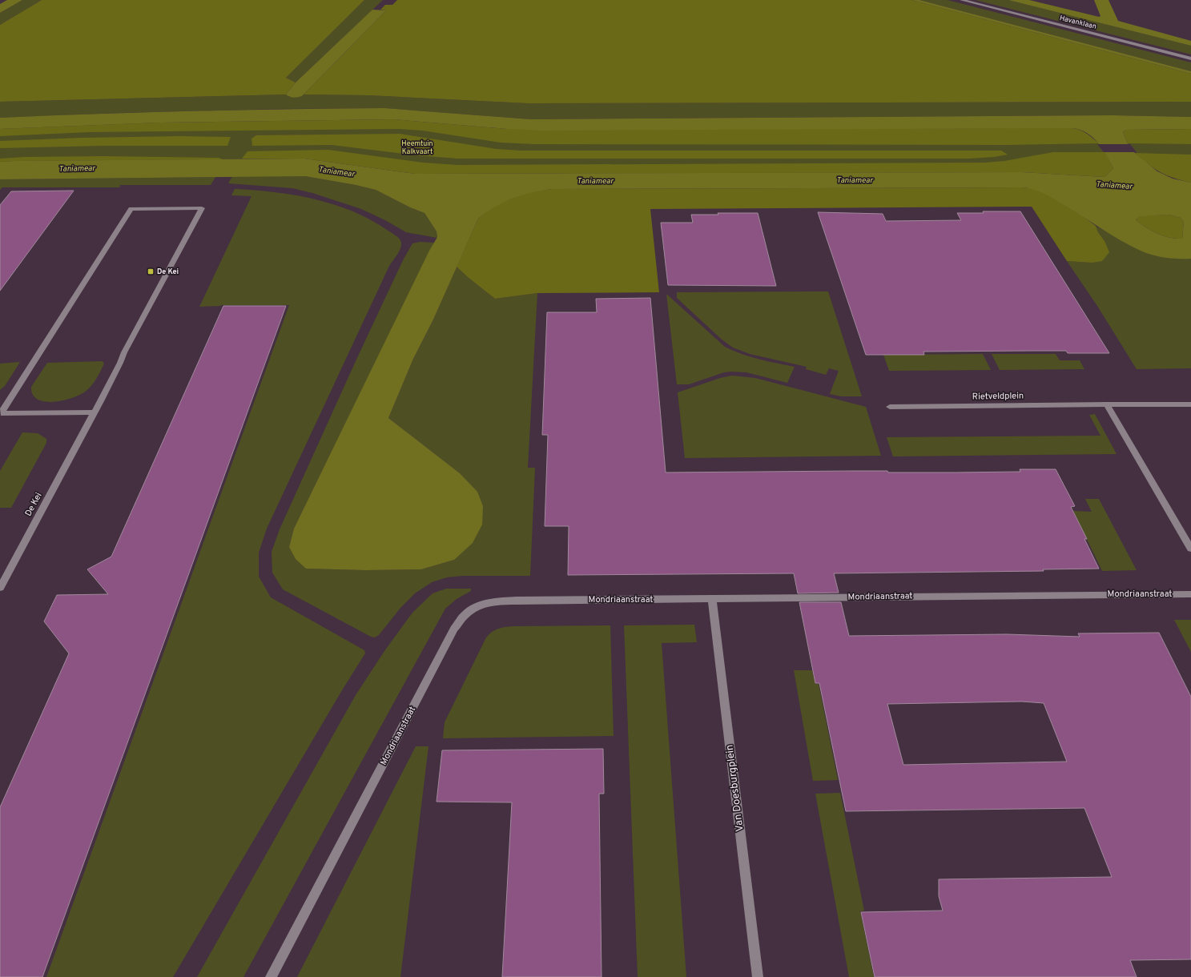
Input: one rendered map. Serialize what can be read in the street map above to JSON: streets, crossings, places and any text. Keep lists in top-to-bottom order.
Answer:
{
  "streets": {
    "street": [
      "Havanklaan",
      "Rietveldplein",
      "De Kei",
      "Mondriaanstraat",
      "Van Doesburgplein"
    ]
  },
  "crossings": [
    ["Mondriaanstraat", "Van Doesburgplein"]
  ],
  "water": ["Taniamear"],
  "parks": ["Heemtuin Kalkvaart"],
  "places": {
    "transit": ["De Kei"]
  }
}
